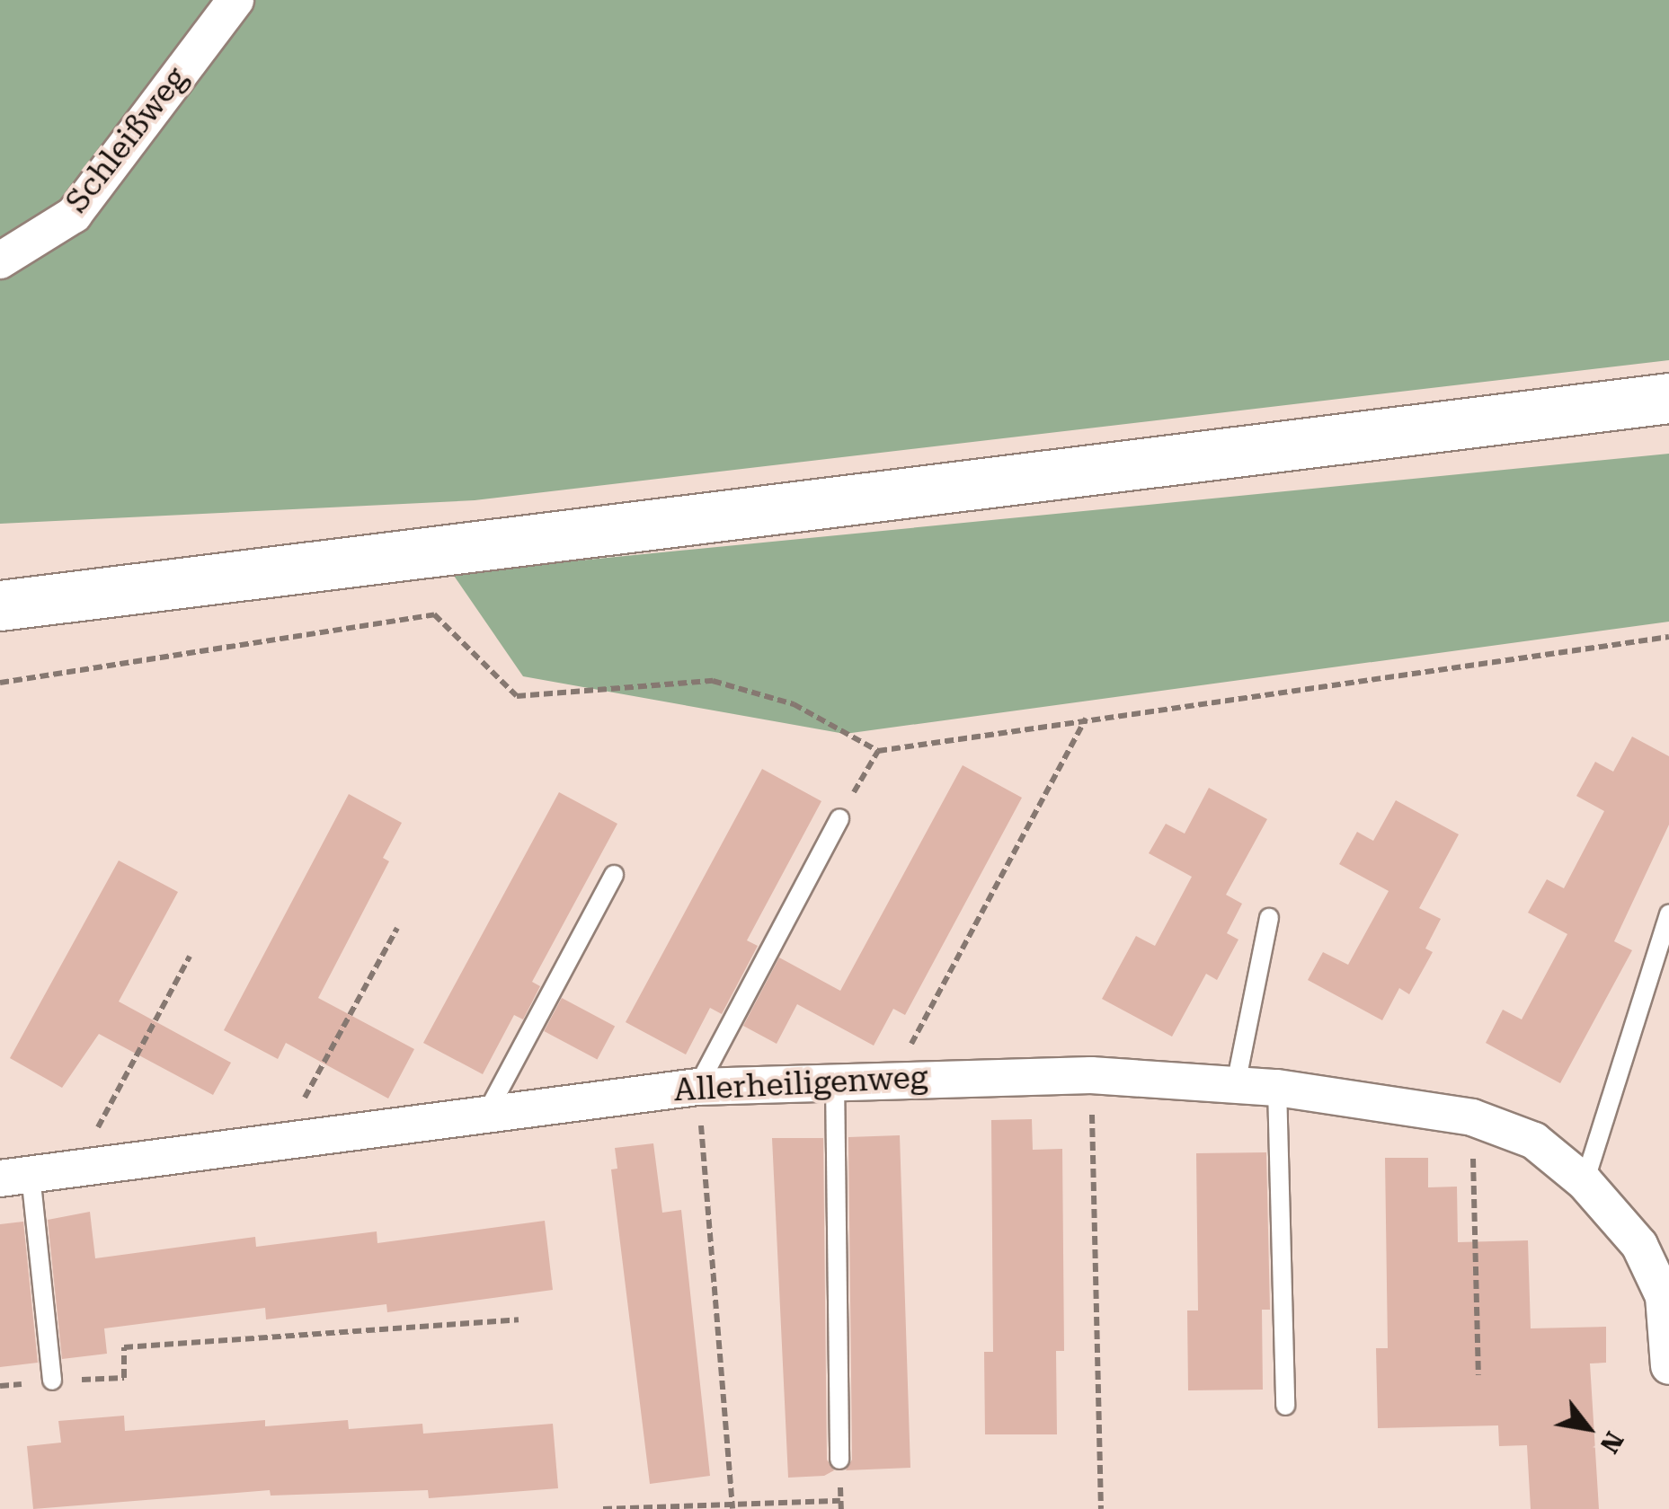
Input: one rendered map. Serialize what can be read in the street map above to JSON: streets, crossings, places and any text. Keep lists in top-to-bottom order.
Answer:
{
  "streets": {
    "street": ["Schleißweg", "Allerheiligenweg"]
  },
  "north": "bottom right"
}
